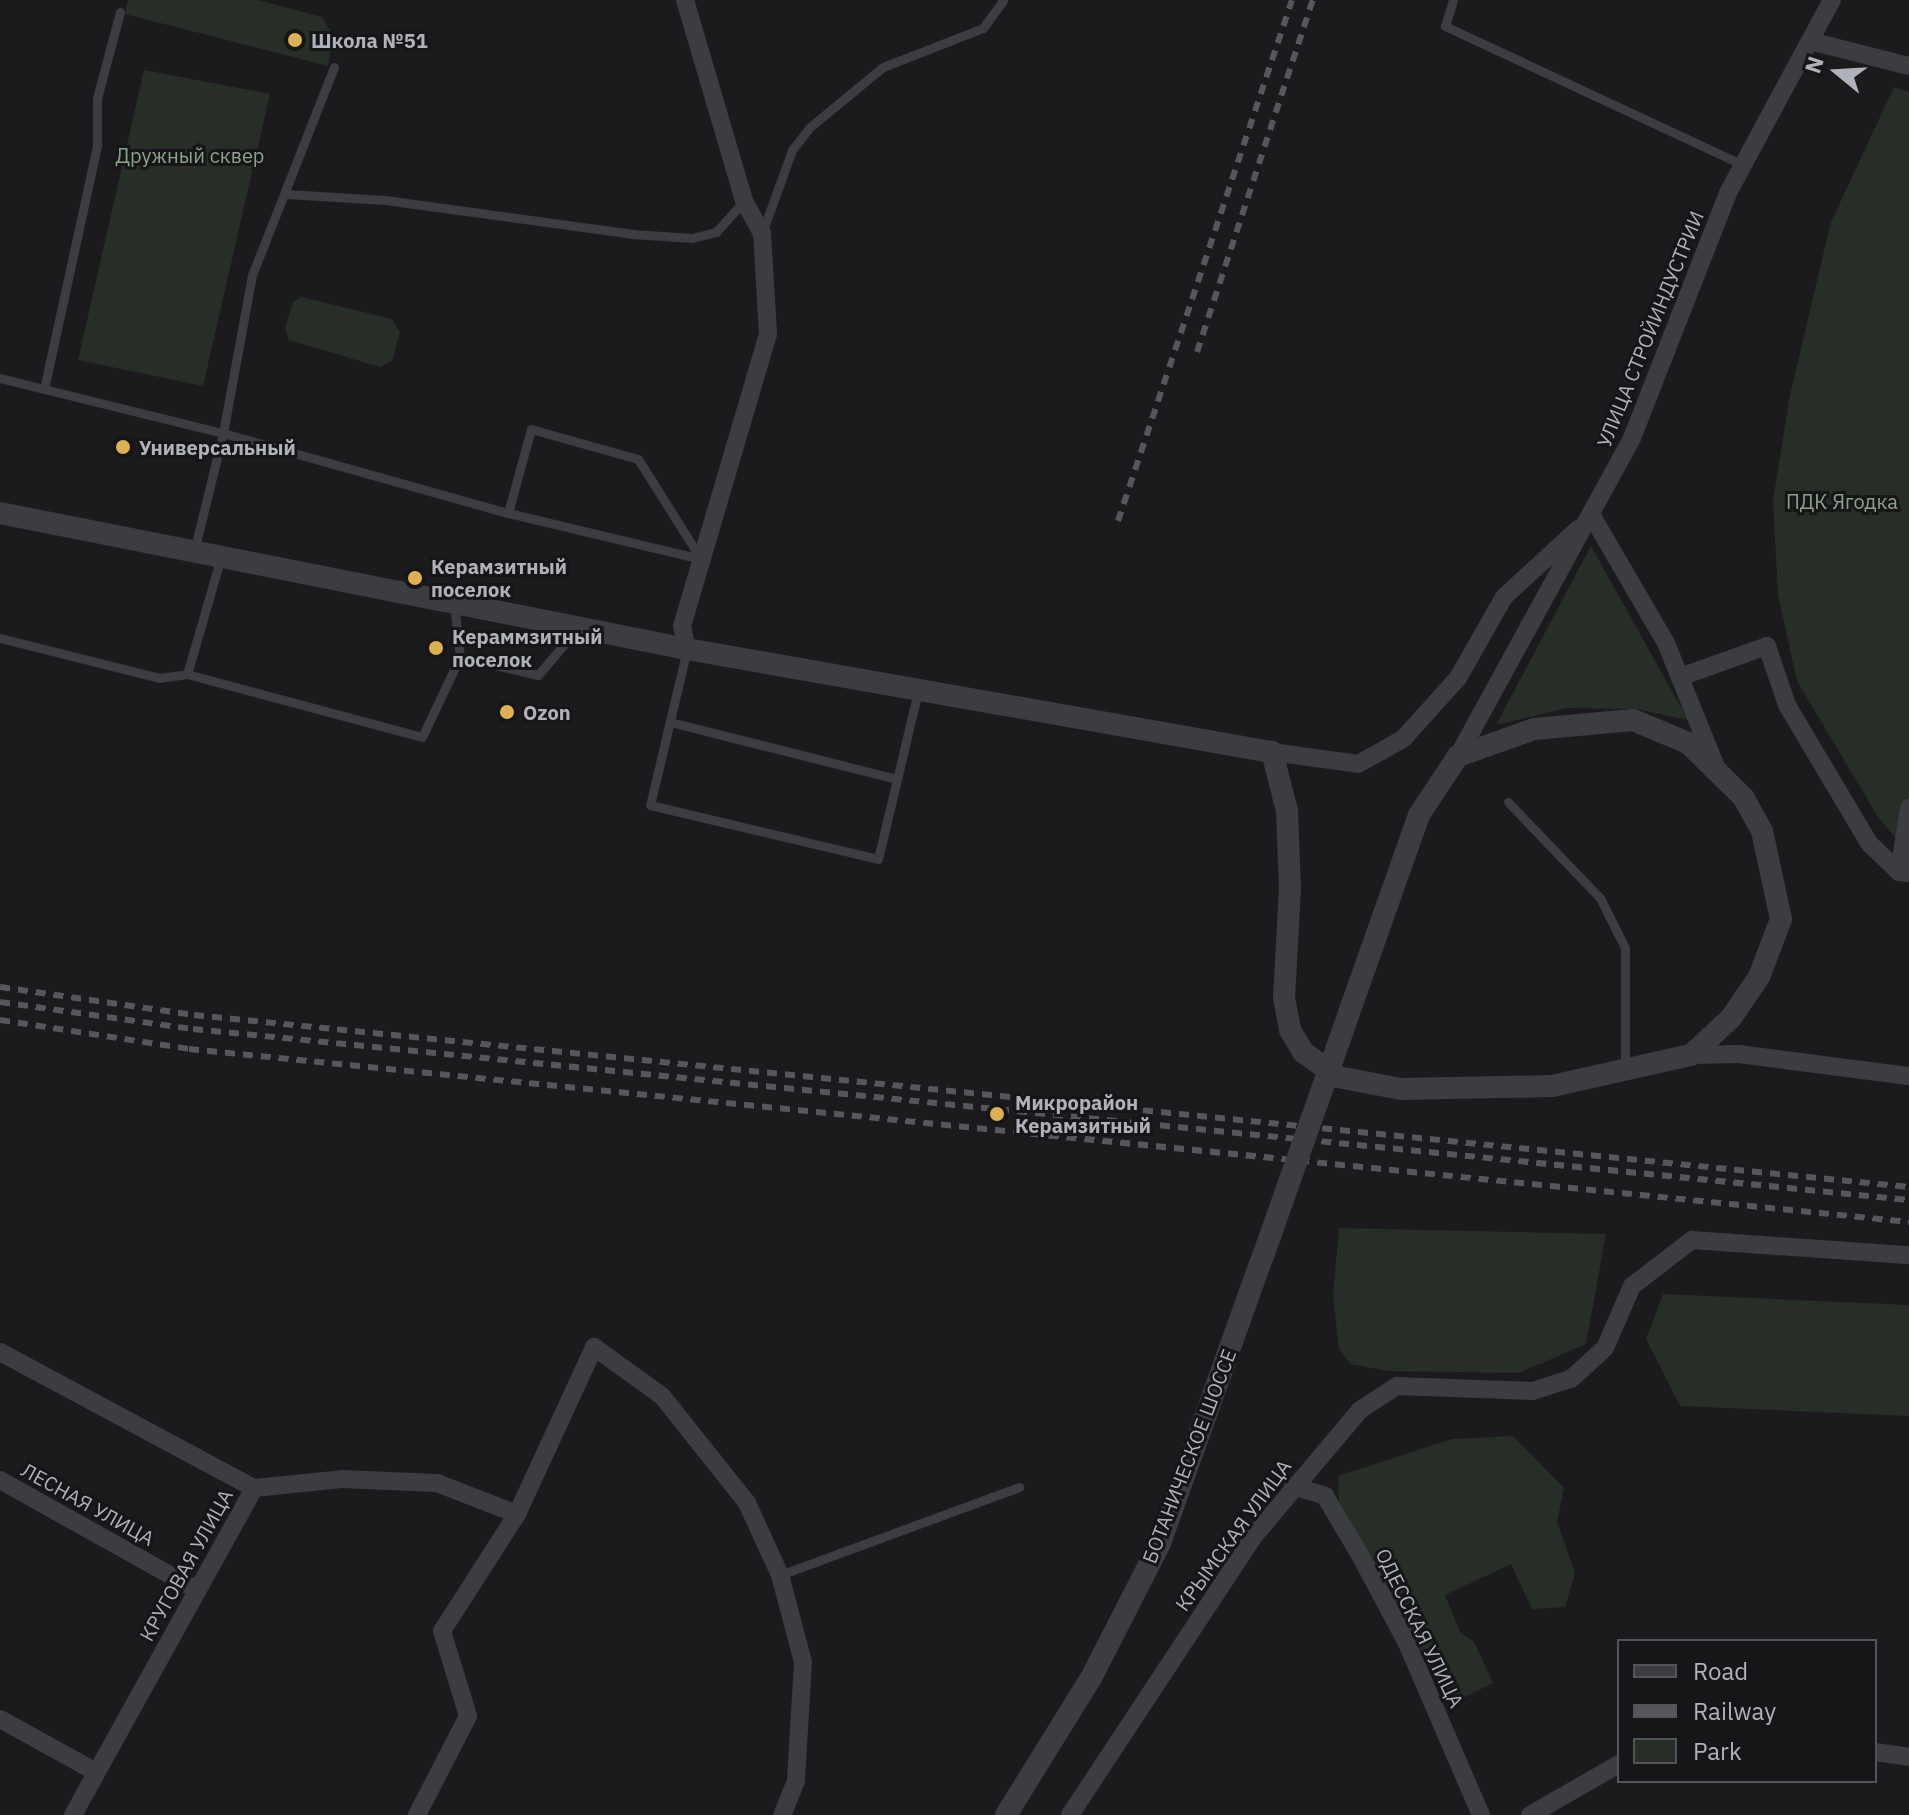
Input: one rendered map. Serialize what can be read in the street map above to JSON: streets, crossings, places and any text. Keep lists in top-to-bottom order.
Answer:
{
  "streets": {
    "street": [
      "УЛИЦА СТРОЙИНДУСТРИИ",
      "БОТАНИЧЕСКОЕ ШОССЕ",
      "ЛЕСНАЯ УЛИЦА",
      "КРЫМСКАЯ УЛИЦА",
      "КРУГОВАЯ УЛИЦА",
      "ОДЕССКАЯ УЛИЦА"
    ]
  },
  "crossings": [
    ["УЛИЦА СТРОЙИНДУСТРИИ", "БОТАНИЧЕСКОЕ ШОССЕ"],
    ["ЛЕСНАЯ УЛИЦА", "КРУГОВАЯ УЛИЦА"],
    ["КРЫМСКАЯ УЛИЦА", "ОДЕССКАЯ УЛИЦА"]
  ],
  "parks": ["Дружный сквер", "ПДК Ягодка"],
  "places": [
    "Школа №51",
    "Универсальный",
    "Керамзитный поселок",
    "Кераммзитный поселок",
    "Ozon",
    "Микрорайон Керамзитный"
  ],
  "legend": ["Road", "Railway", "Park"],
  "north": "left"
}
